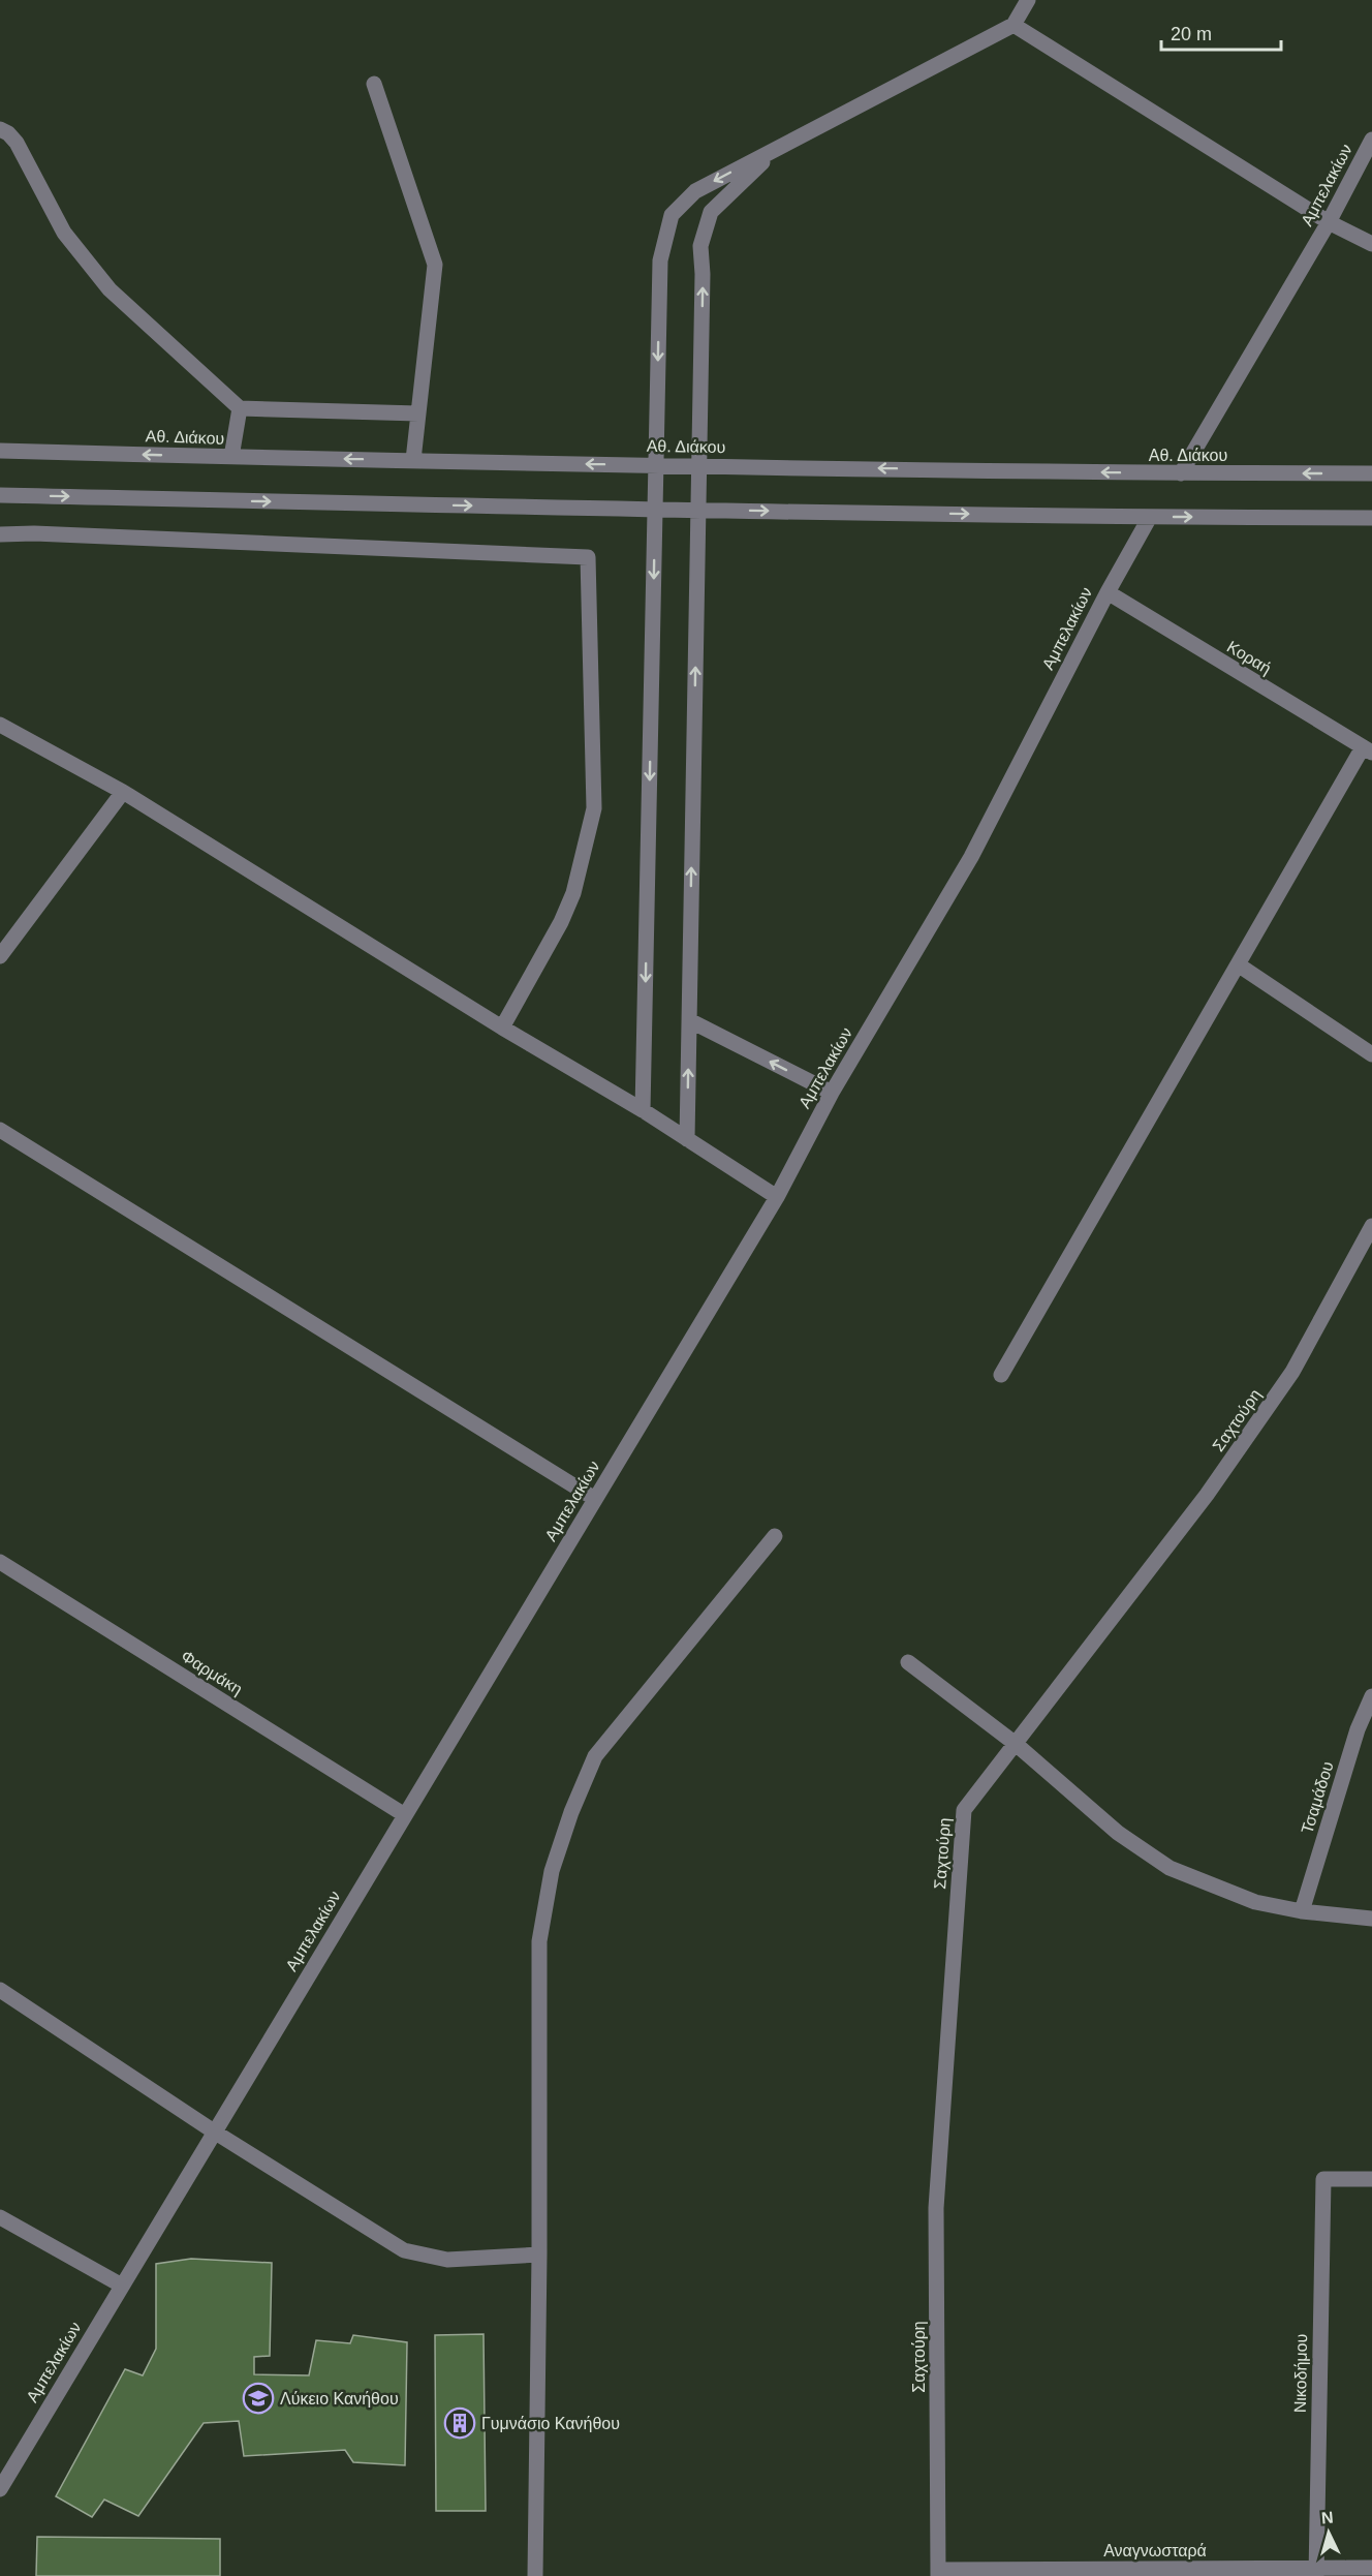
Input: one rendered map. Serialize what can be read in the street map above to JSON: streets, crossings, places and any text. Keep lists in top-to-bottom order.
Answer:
{
  "streets": {
    "street": [
      "Αμπελακίων",
      "Αθ. Διάκου",
      "Κοραή",
      "Σαχτούρη",
      "Φαρμάκη",
      "Τσαμάδου",
      "Νικοδήμου",
      "Αναγνωσταρά"
    ]
  },
  "crossings": [
    ["Αμπελακίων", "Αθ. Διάκου"],
    ["Αμπελακίων", "Κοραή"],
    ["Αμπελακίων", "Φαρμάκη"],
    ["Σαχτούρη", "Αναγνωσταρά"],
    ["Νικοδήμου", "Αναγνωσταρά"]
  ],
  "places": {
    "school or university": ["Λύκειο Κανήθου"],
    "building": ["Γυμνάσιο Κανήθου"]
  },
  "scale_bar": "20 m",
  "north": "top"
}
